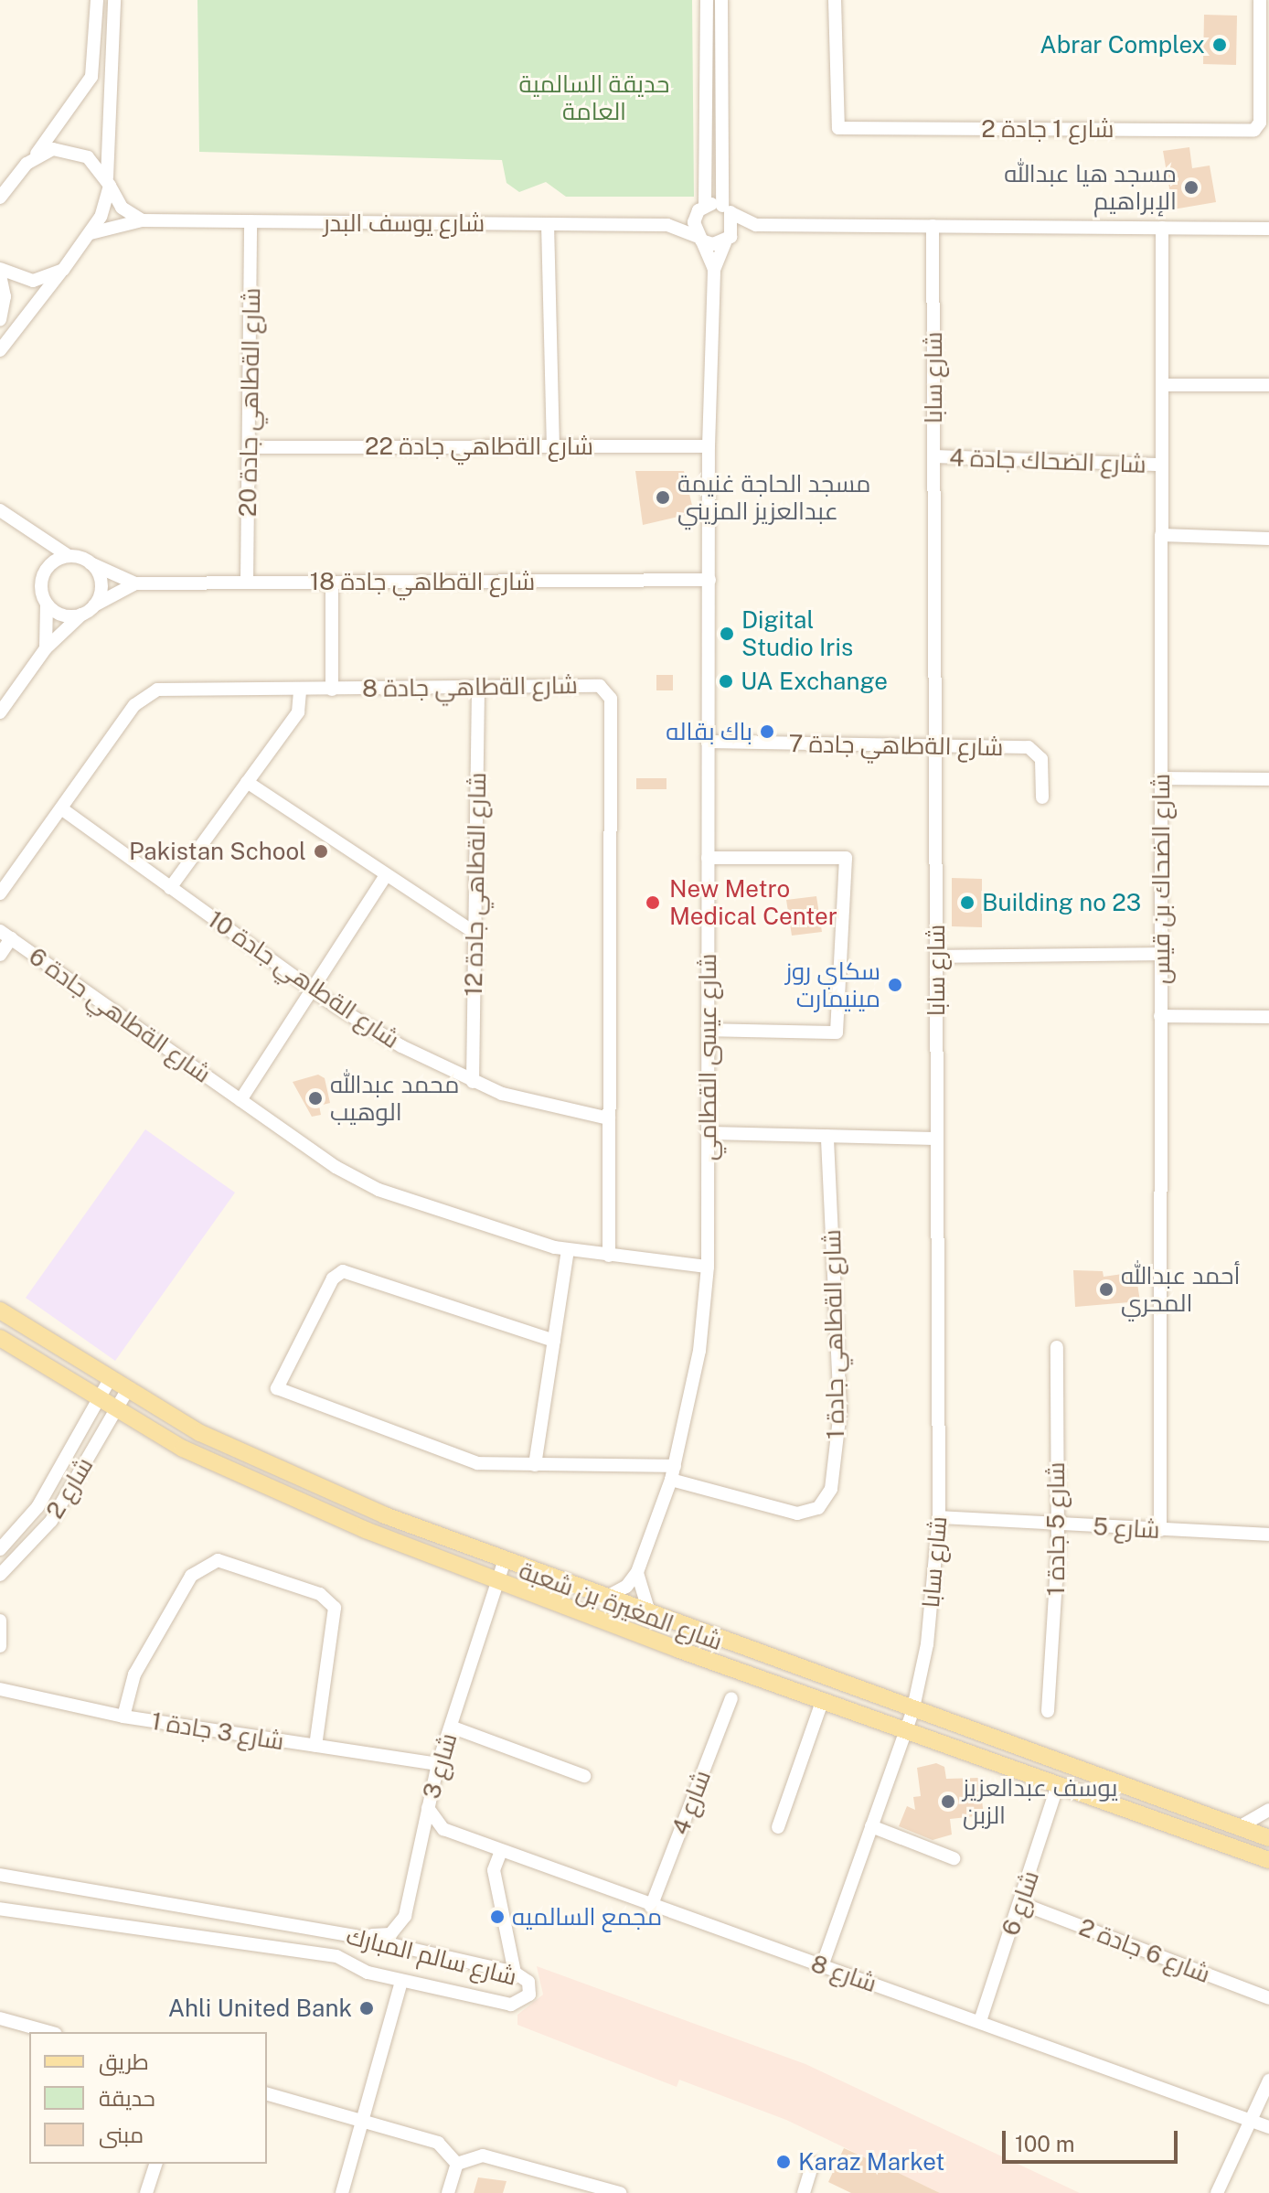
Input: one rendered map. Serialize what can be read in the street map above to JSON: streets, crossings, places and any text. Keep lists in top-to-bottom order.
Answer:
{
  "streets": {
    "main road": ["شارع المغيرة بن شعبة"],
    "street": [
      "شارع 1 جادة 2",
      "شارع يوسف البدر",
      "شارع سابا",
      "شارع الةطاهي جادة 20",
      "شارع الةطاهي جادة 22",
      "شارع الضحاك جادة 4",
      "شارع الةطاهي جادة 18",
      "شارع الةطاهي جادة 8",
      "شارع الةطاهي جادة 7",
      "شارع الضحاك بن قيس",
      "شارع الةطاهي جادة 12",
      "شارع الةطاهي جادة 10",
      "شارع الةطاهي جادة 6",
      "شارع عيسى القطامي",
      "شارع الةطاهي جادة 1",
      "شارع 2",
      "شارع 5",
      "شارع 5 جادة 1",
      "شارع 3 جادة 1",
      "شارع 3",
      "شارع 4",
      "شارع 6",
      "شارع 6 جادة 2",
      "شارع سالم المبارك",
      "شارع 8"
    ]
  },
  "crossings": [
    ["شارع يوسف البدر", "شارع الةطاهي جادة 20"],
    ["شارع يوسف البدر", "شارع عيسى القطامي"],
    ["شارع سابا", "شارع الضحاك جادة 4"],
    ["شارع سابا", "شارع الةطاهي جادة 7"],
    ["شارع سابا", "شارع 5"],
    ["شارع سابا", "شارع المغيرة بن شعبة"],
    ["شارع الةطاهي جادة 20", "شارع الةطاهي جادة 22"],
    ["شارع الةطاهي جادة 20", "شارع الةطاهي جادة 18"],
    ["شارع الةطاهي جادة 22", "شارع عيسى القطامي"],
    ["شارع الضحاك جادة 4", "شارع الضحاك بن قيس"],
    ["شارع الةطاهي جادة 18", "شارع عيسى القطامي"],
    ["شارع الةطاهي جادة 8", "شارع الةطاهي جادة 12"],
    ["شارع الةطاهي جادة 8", "شارع الةطاهي جادة 10"],
    ["شارع الةطاهي جادة 8", "شارع الةطاهي جادة 6"],
    ["شارع الةطاهي جادة 7", "شارع عيسى القطامي"],
    ["شارع الضحاك بن قيس", "شارع 5"],
    ["شارع الةطاهي جادة 12", "شارع الةطاهي جادة 10"],
    ["شارع الةطاهي جادة 6", "شارع عيسى القطامي"],
    ["شارع عيسى القطامي", "شارع الةطاهي جادة 1"],
    ["شارع عيسى القطامي", "شارع المغيرة بن شعبة"],
    ["شارع 2", "شارع المغيرة بن شعبة"],
    ["شارع 5", "شارع 5 جادة 1"],
    ["شارع المغيرة بن شعبة", "شارع 3"],
    ["شارع المغيرة بن شعبة", "شارع 6"],
    ["شارع 3 جادة 1", "شارع 3"],
    ["شارع 3", "شارع سالم المبارك"],
    ["شارع 3", "شارع 8"],
    ["شارع 4", "شارع 8"],
    ["شارع 6", "شارع 6 جادة 2"],
    ["شارع 6", "شارع 8"]
  ],
  "parks": ["حديقة السالمية العامة"],
  "places": [
    "Abrar Complex",
    "مسجد هيا عبدالله الإبراهيم",
    "مسجد الحاجة غنيمة عبدالعزيز المزيني",
    "Digital Studio Iris",
    "UA Exchange",
    "باك بقاله",
    "Pakistan School",
    "New Metro Medical Center",
    "Building no 23",
    "سكاي روز مينيمارت",
    "محمد عبدالله الوهيب",
    "أحمد عبدالله المحري",
    "يوسف عبدالعزيز الزبن",
    "مجمع السالميه",
    "Ahli United Bank",
    "Karaz Market"
  ],
  "legend": ["طريق", "حديقة", "مبنى"],
  "scale_bar": "100 m"
}
